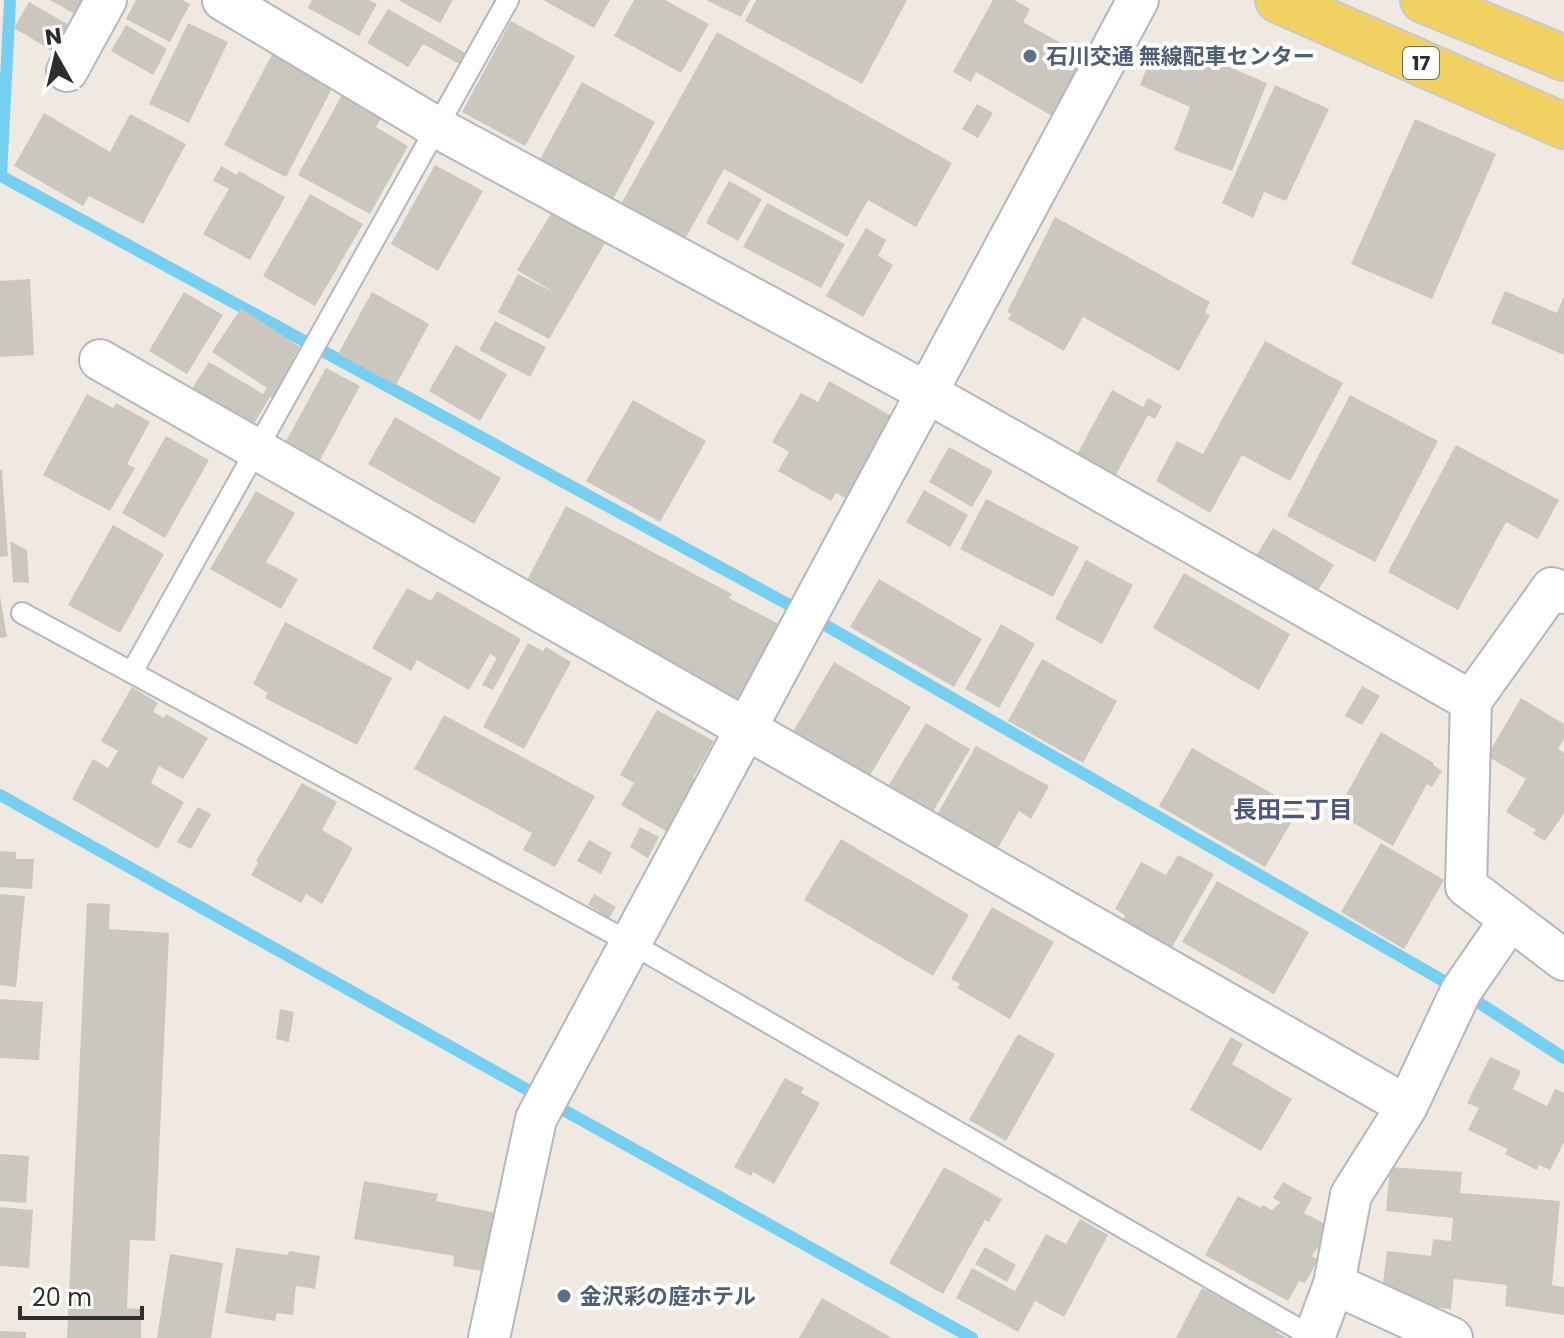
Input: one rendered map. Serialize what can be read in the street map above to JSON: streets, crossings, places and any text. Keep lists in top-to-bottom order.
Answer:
{
  "streets": {
    "main road": ["17"]
  },
  "districts": ["長田二丁目"],
  "places": ["石川交通 無線配車センター", "金沢彩の庭ホテル"],
  "scale_bar": "20 m",
  "north": "top"
}
